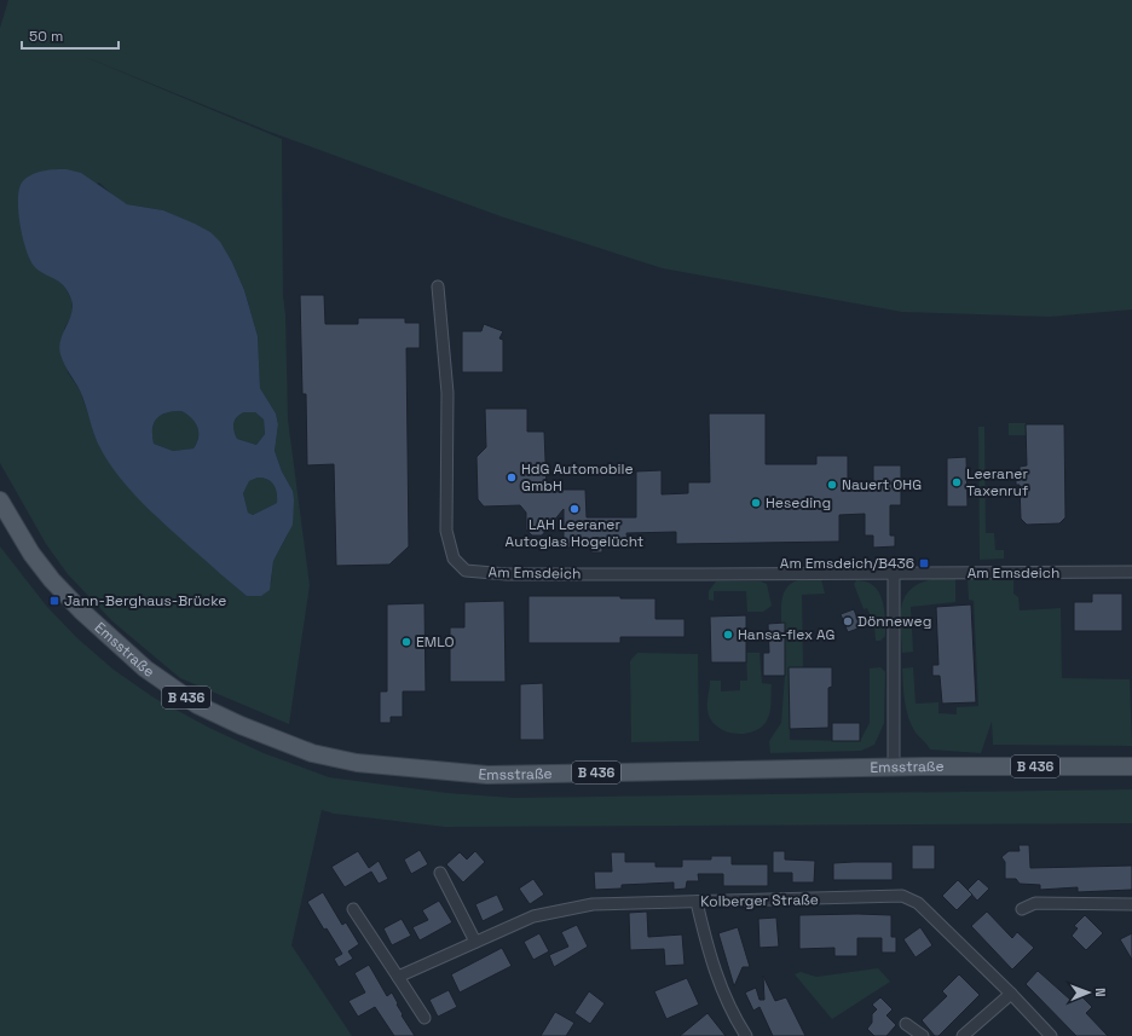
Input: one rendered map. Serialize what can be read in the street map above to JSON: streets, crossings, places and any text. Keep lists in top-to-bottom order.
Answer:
{
  "streets": {
    "main road": ["Emsstraße", "B 436"],
    "street": ["Am Emsdeich", "Kolberger Straße"]
  },
  "places": {
    "other": [
      "HdG Automobile GmbH",
      "Leeraner Taxenruf",
      "Nauert OHG",
      "Heseding",
      "LAH Leeraner Autoglas Hogelücht",
      "Dönneweg",
      "Hansa-flex AG",
      "EMLO"
    ],
    "transit": ["Am Emsdeich/B436", "Jann-Berghaus-Brücke"]
  },
  "scale_bar": "50 m",
  "north": "right"
}
